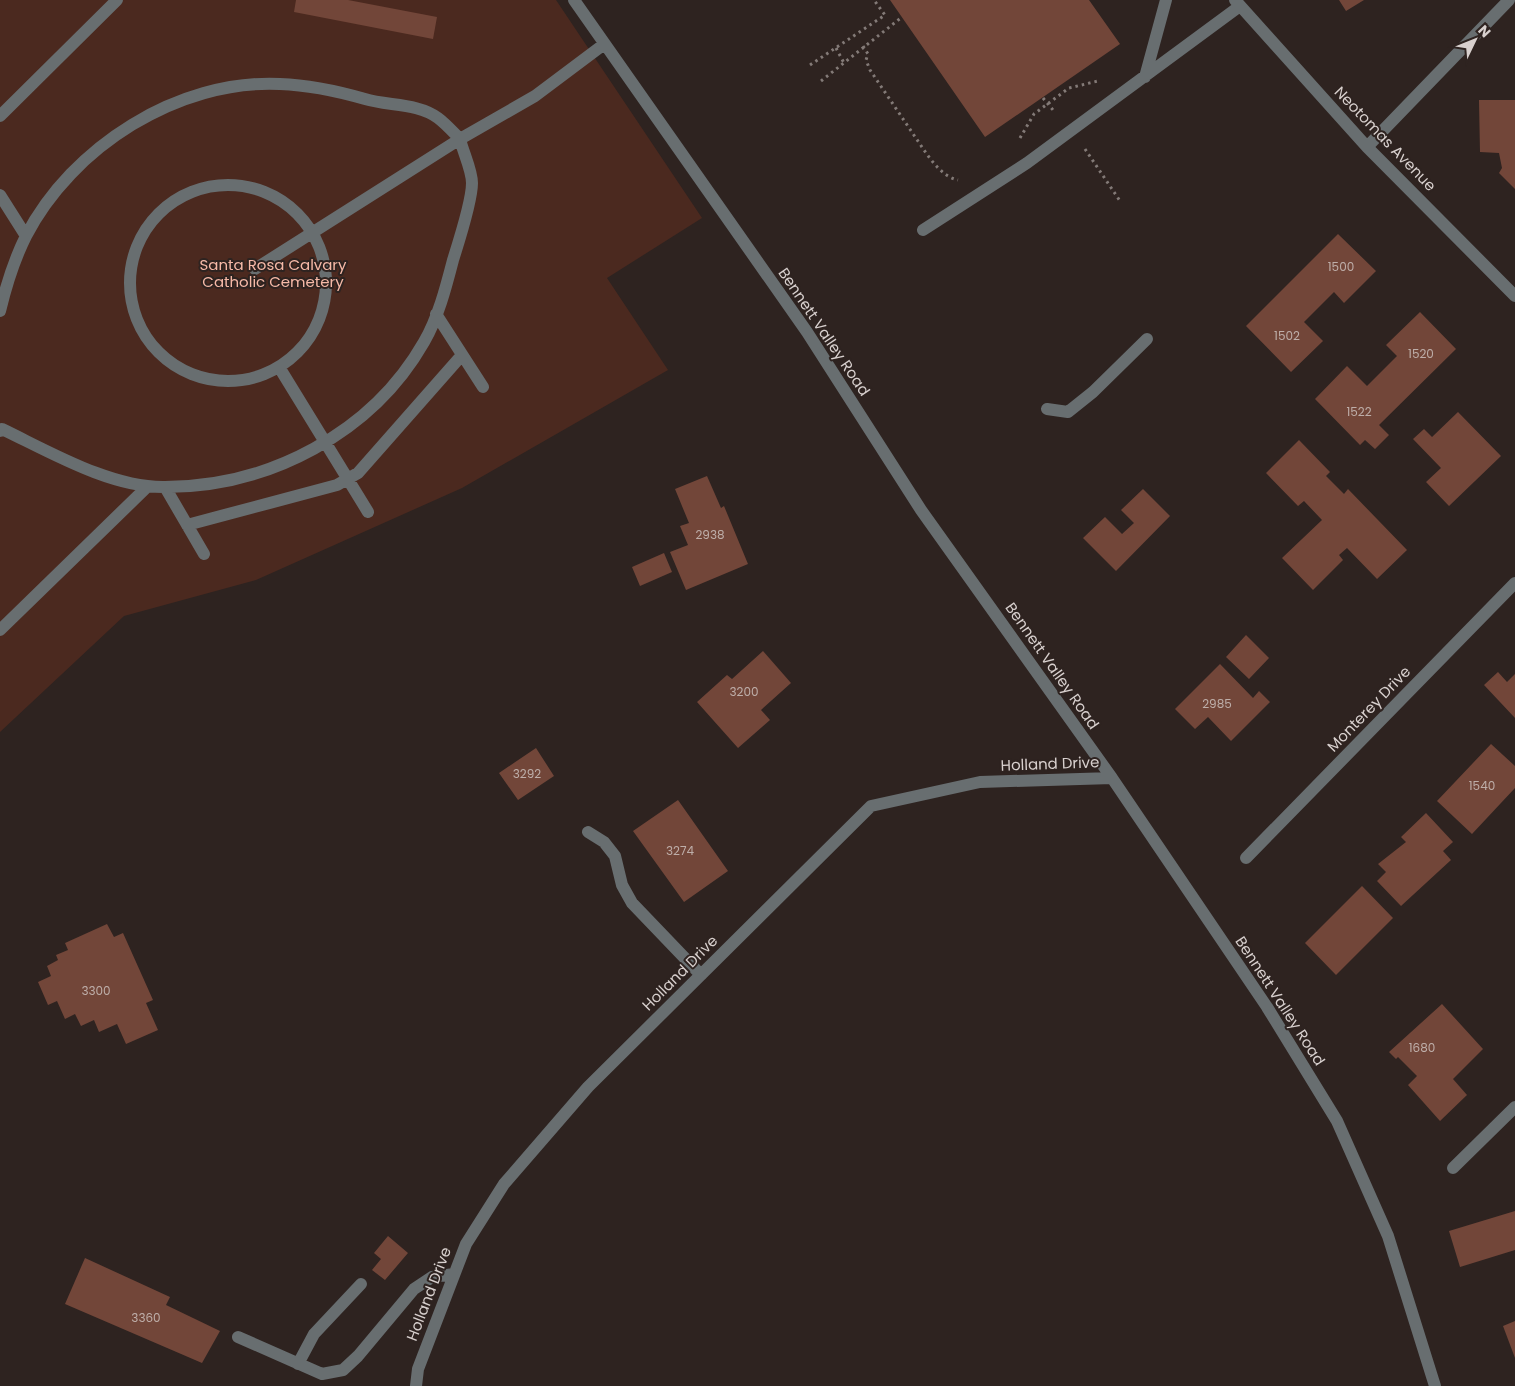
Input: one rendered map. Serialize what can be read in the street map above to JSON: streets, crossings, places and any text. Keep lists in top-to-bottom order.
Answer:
{
  "streets": {
    "street": [
      "Neotomas Avenue",
      "Bennett Valley Road",
      "Monterey Drive",
      "Holland Drive"
    ]
  },
  "crossings": [
    ["Bennett Valley Road", "Holland Drive"]
  ],
  "parks": ["Santa Rosa Calvary Catholic Cemetery"],
  "house_numbers": [
    "1500",
    "1502",
    "1520",
    "1522",
    "2938",
    "3200",
    "2985",
    "3292",
    "1540",
    "3274",
    "3300",
    "1680",
    "3360"
  ],
  "north": "top right"
}
